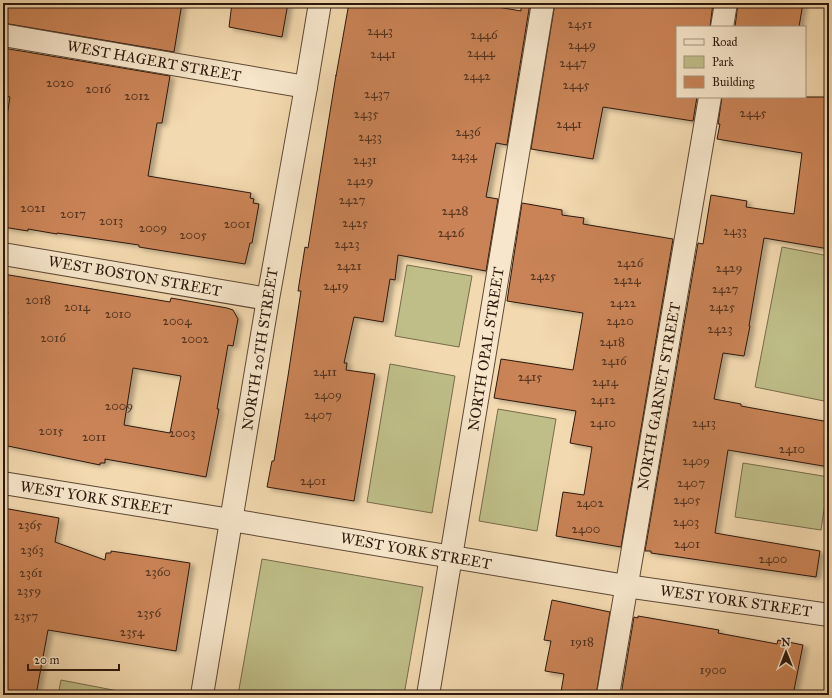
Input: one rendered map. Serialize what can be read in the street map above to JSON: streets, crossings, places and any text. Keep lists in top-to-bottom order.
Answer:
{
  "streets": {
    "street": [
      "WEST HAGERT STREET",
      "WEST BOSTON STREET",
      "NORTH 20TH STREET",
      "NORTH OPAL STREET",
      "NORTH GARNET STREET",
      "WEST YORK STREET"
    ]
  },
  "crossings": [
    ["WEST HAGERT STREET", "NORTH 20TH STREET"],
    ["WEST BOSTON STREET", "NORTH 20TH STREET"],
    ["NORTH 20TH STREET", "WEST YORK STREET"],
    ["NORTH OPAL STREET", "WEST YORK STREET"],
    ["NORTH GARNET STREET", "WEST YORK STREET"]
  ],
  "house_numbers": [
    "2451",
    "2443",
    "2446",
    "2449",
    "2444",
    "2441",
    "2447",
    "2442",
    "2020",
    "2445",
    "2016",
    "2437",
    "2012",
    "2445",
    "2435",
    "2441",
    "2436",
    "2433",
    "2434",
    "2431",
    "2429",
    "2427",
    "2021",
    "2428",
    "2017",
    "2013",
    "2425",
    "2001",
    "2009",
    "2433",
    "2426",
    "2005",
    "2423",
    "2426",
    "2421",
    "2429",
    "2425",
    "2424",
    "2419",
    "2427",
    "2018",
    "2422",
    "2014",
    "2425",
    "2010",
    "2004",
    "2420",
    "2423",
    "2016",
    "2002",
    "2418",
    "2416",
    "2411",
    "2415",
    "2414",
    "2409",
    "2412",
    "2009",
    "2407",
    "2410",
    "2413",
    "2015",
    "2003",
    "2011",
    "2410",
    "2409",
    "2401",
    "2407",
    "2405",
    "2402",
    "2403",
    "2365",
    "2400",
    "2401",
    "2363",
    "2400",
    "2360",
    "2361",
    "2359",
    "2356",
    "2357",
    "2354",
    "1918",
    "1900"
  ],
  "legend": ["Road", "Park", "Building"],
  "scale_bar": "20 m",
  "north": "top"
}
